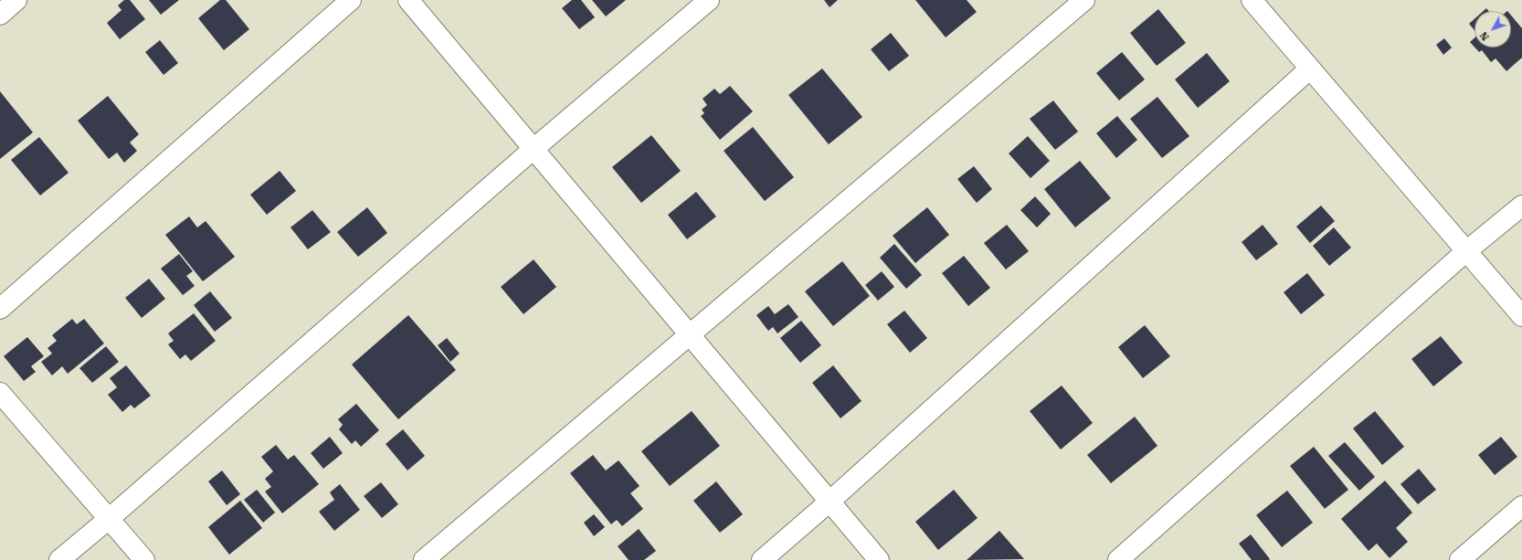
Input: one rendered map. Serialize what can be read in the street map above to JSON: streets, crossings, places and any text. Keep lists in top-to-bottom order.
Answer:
{
  "north": "bottom left"
}
